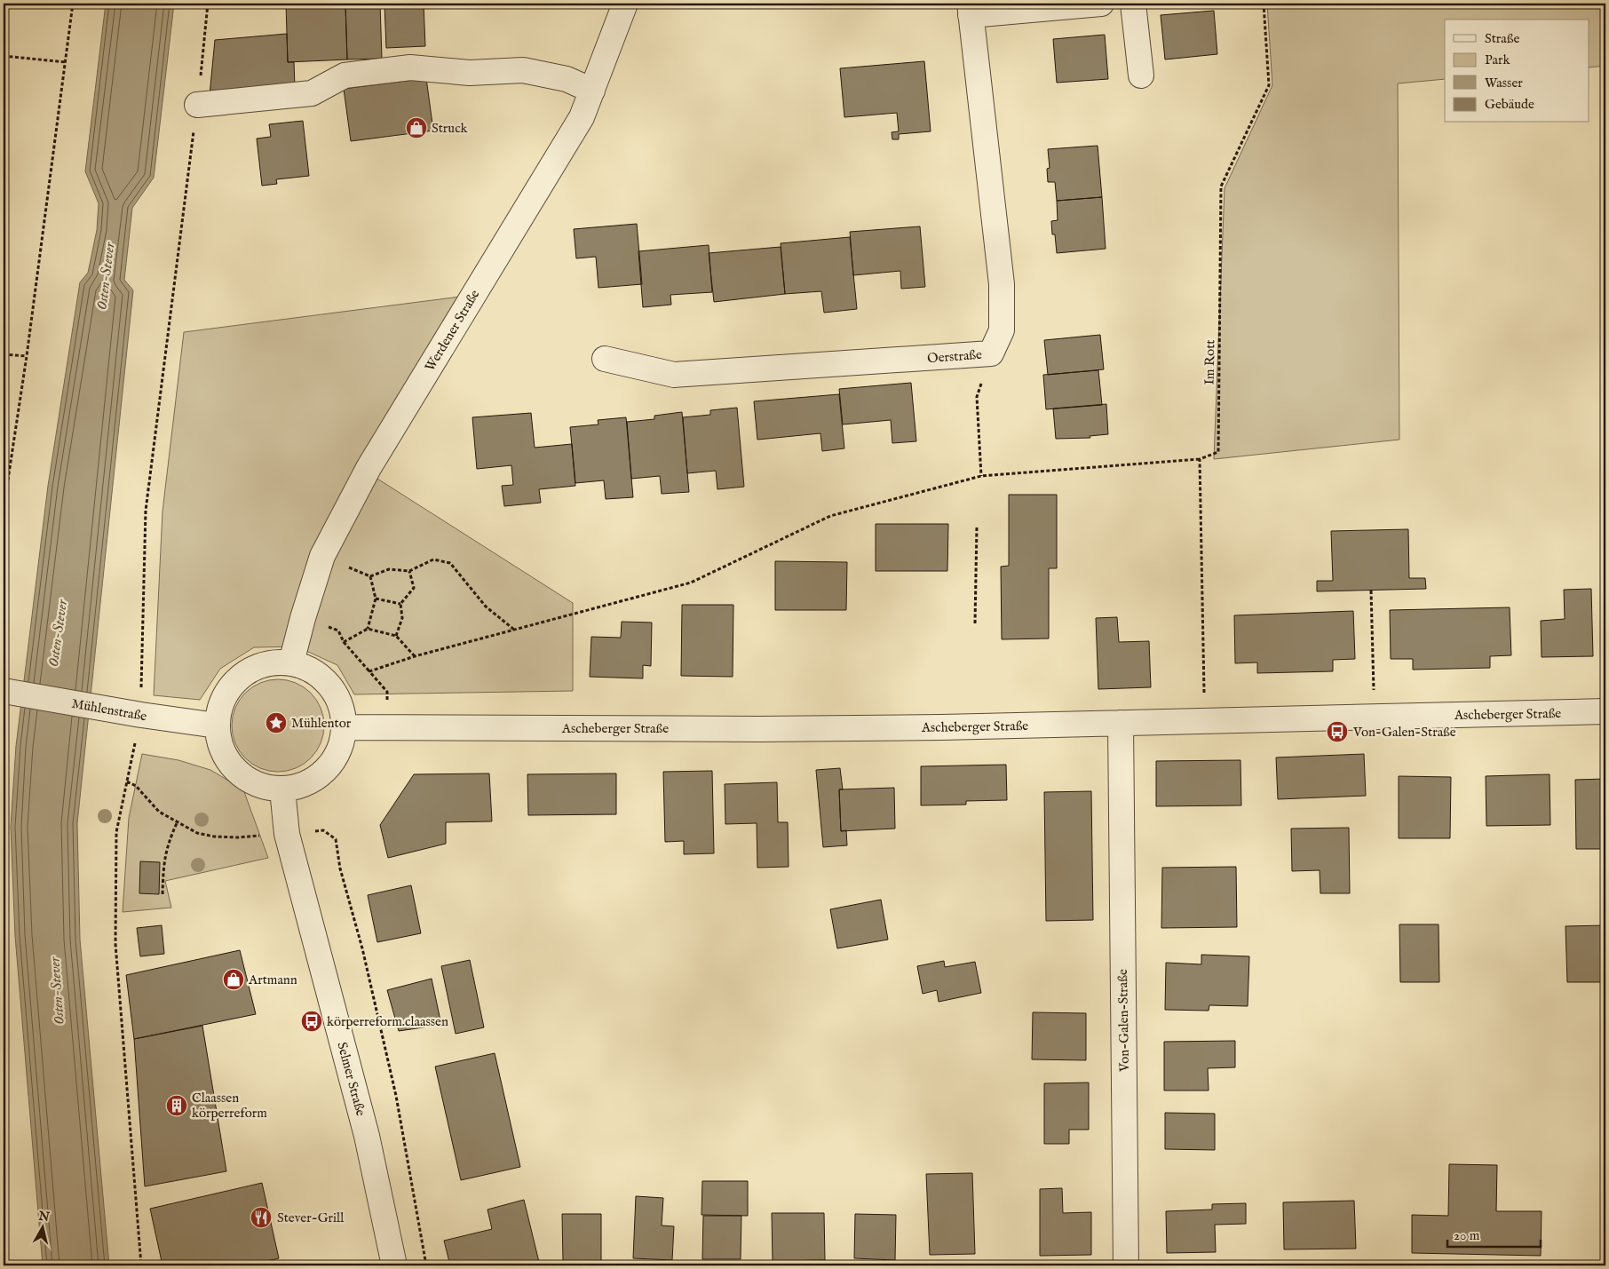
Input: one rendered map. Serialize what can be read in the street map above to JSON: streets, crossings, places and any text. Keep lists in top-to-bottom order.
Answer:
{
  "streets": {
    "street": [
      "Werdener Straße",
      "Oerstraße",
      "Mühlenstraße",
      "Ascheberger Straße",
      "Von-Galen-Straße",
      "Selmer Straße"
    ],
    "path": ["Im Rott"]
  },
  "crossings": [
    ["Werdener Straße", "Mühlenstraße"],
    ["Werdener Straße", "Ascheberger Straße"],
    ["Werdener Straße", "Selmer Straße"],
    ["Mühlenstraße", "Ascheberger Straße"],
    ["Mühlenstraße", "Selmer Straße"],
    ["Ascheberger Straße", "Von-Galen-Straße"],
    ["Ascheberger Straße", "Selmer Straße"]
  ],
  "water": ["Osten-Stever"],
  "places": {
    "shop": ["Struck", "Artmann"],
    "place": ["Mühlentor"],
    "bus stop": ["Von-Galen-Straße", "körperreform.claassen"],
    "building": ["Claassen körperreform"],
    "restaurant": ["Stever-Grill"]
  },
  "legend": [
    "Straße",
    "Park",
    "Wasser",
    "Gebäude"
  ],
  "scale_bar": "20 m",
  "north": "top"
}
